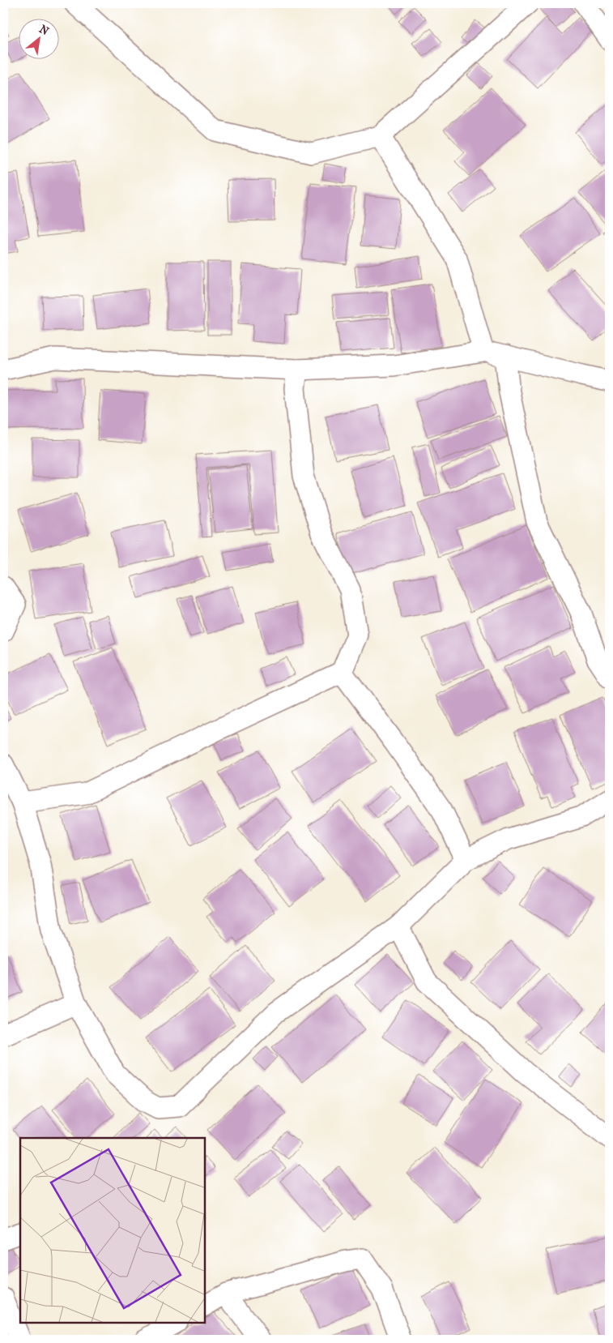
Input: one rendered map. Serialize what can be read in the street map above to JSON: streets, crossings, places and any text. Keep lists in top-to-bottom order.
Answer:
{
  "north": "top right"
}
